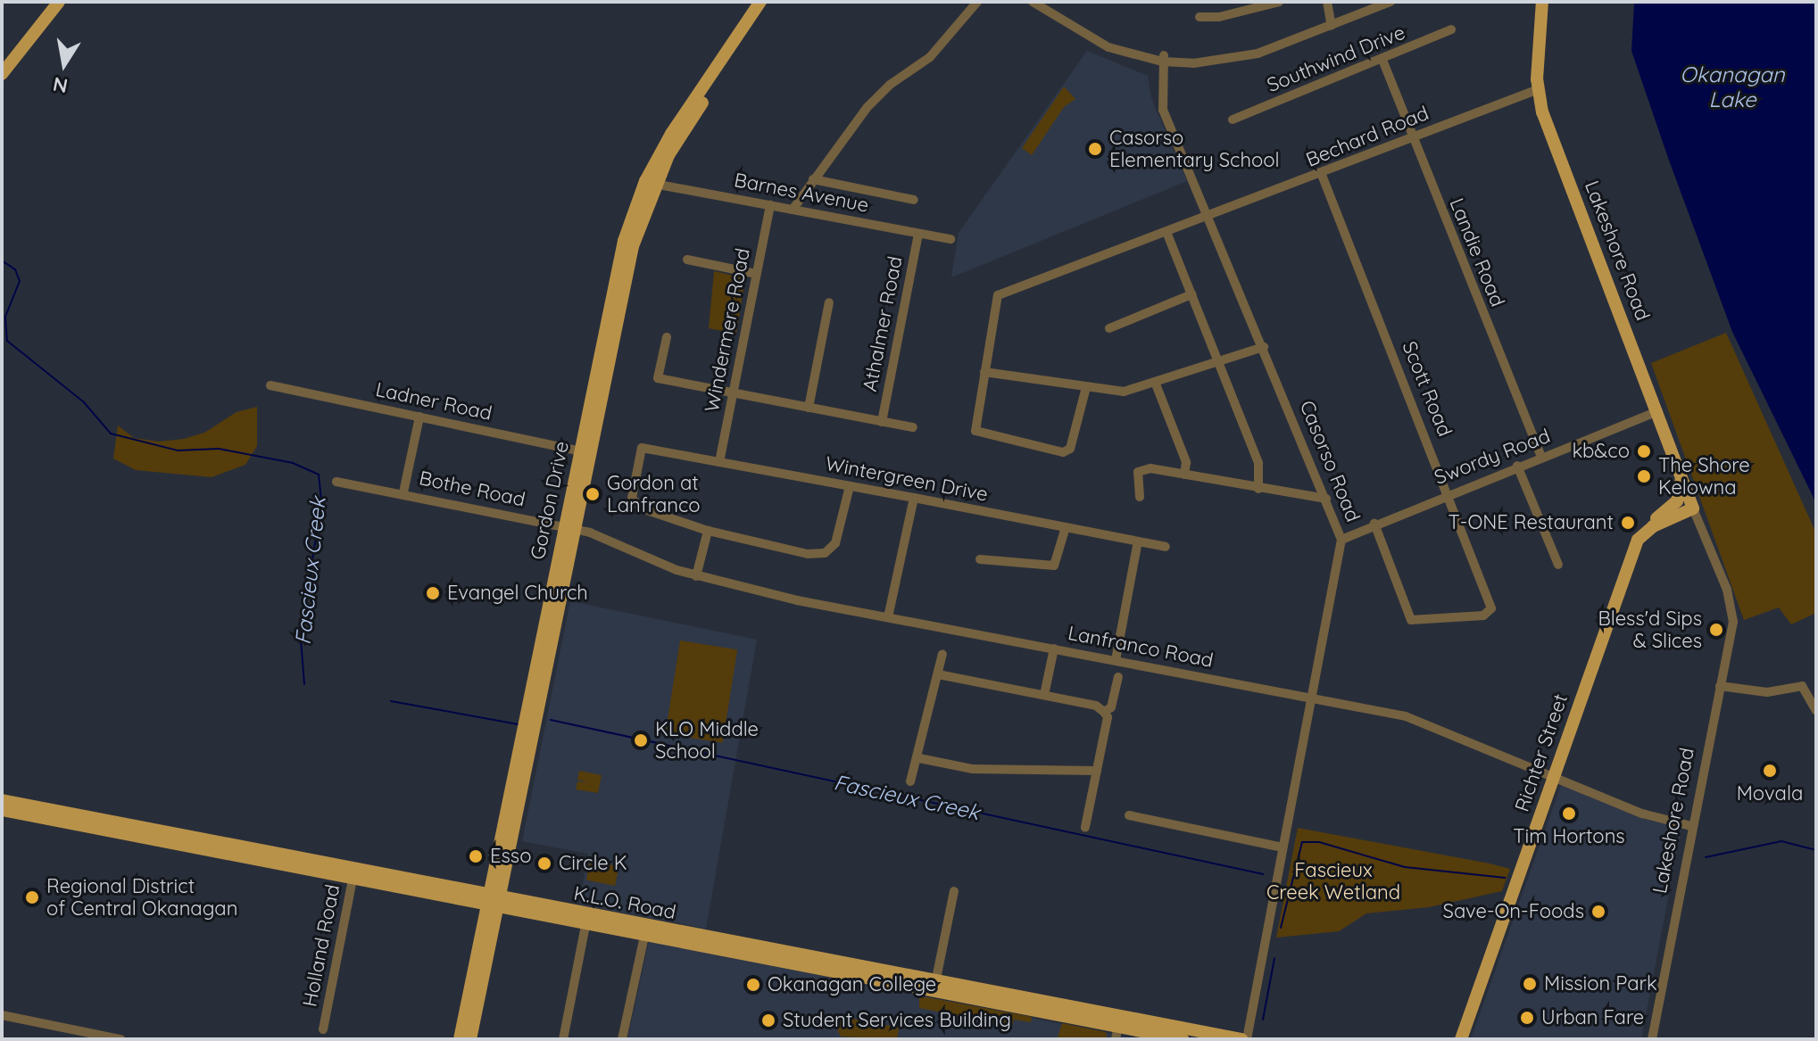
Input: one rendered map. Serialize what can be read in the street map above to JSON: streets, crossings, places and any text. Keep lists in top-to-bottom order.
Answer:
{
  "streets": {
    "main road": [
      "Lakeshore Road",
      "Gordon Drive",
      "Richter Street",
      "K.L.O. Road"
    ],
    "street": [
      "Southwind Drive",
      "Bechard Road",
      "Barnes Avenue",
      "Landie Road",
      "Athalmer Road",
      "Windermere Road",
      "Scott Road",
      "Ladner Road",
      "Swordy Road",
      "Casorso Road",
      "Wintergreen Drive",
      "Bothe Road",
      "Lanfranco Road",
      "Holland Road"
    ]
  },
  "crossings": [
    ["Southwind Drive", "Landie Road"],
    ["Bechard Road", "Lakeshore Road"],
    ["Bechard Road", "Landie Road"],
    ["Bechard Road", "Scott Road"],
    ["Bechard Road", "Casorso Road"],
    ["Barnes Avenue", "Athalmer Road"],
    ["Barnes Avenue", "Windermere Road"],
    ["Barnes Avenue", "Gordon Drive"],
    ["Lakeshore Road", "Swordy Road"],
    ["Lakeshore Road", "Lanfranco Road"],
    ["Landie Road", "Swordy Road"],
    ["Windermere Road", "Wintergreen Drive"],
    ["Scott Road", "Swordy Road"],
    ["Ladner Road", "Bothe Road"],
    ["Ladner Road", "Gordon Drive"],
    ["Swordy Road", "Casorso Road"],
    ["Casorso Road", "Lanfranco Road"],
    ["Casorso Road", "K.L.O. Road"],
    ["Bothe Road", "Gordon Drive"],
    ["Bothe Road", "Lanfranco Road"],
    ["Gordon Drive", "Lanfranco Road"],
    ["Gordon Drive", "K.L.O. Road"],
    ["Lanfranco Road", "Richter Street"],
    ["K.L.O. Road", "Holland Road"]
  ],
  "water": ["Okanagan Lake", "Fascieux Creek"],
  "parks": ["Fascieux Creek Wetland"],
  "places": [
    "Casorso Elementary School",
    "kb&co",
    "The Shore Kelowna",
    "Gordon at Lanfranco",
    "T-ONE Restaurant",
    "Evangel Church",
    "Bless'd Sips & Slices",
    "KLO Middle School",
    "Movala",
    "Tim Hortons",
    "Esso",
    "Circle K",
    "Regional District of Central Okanagan",
    "Save-On-Foods",
    "Mission Park",
    "Okanagan College",
    "Urban Fare",
    "Student Services Building"
  ],
  "north": "bottom"
}
